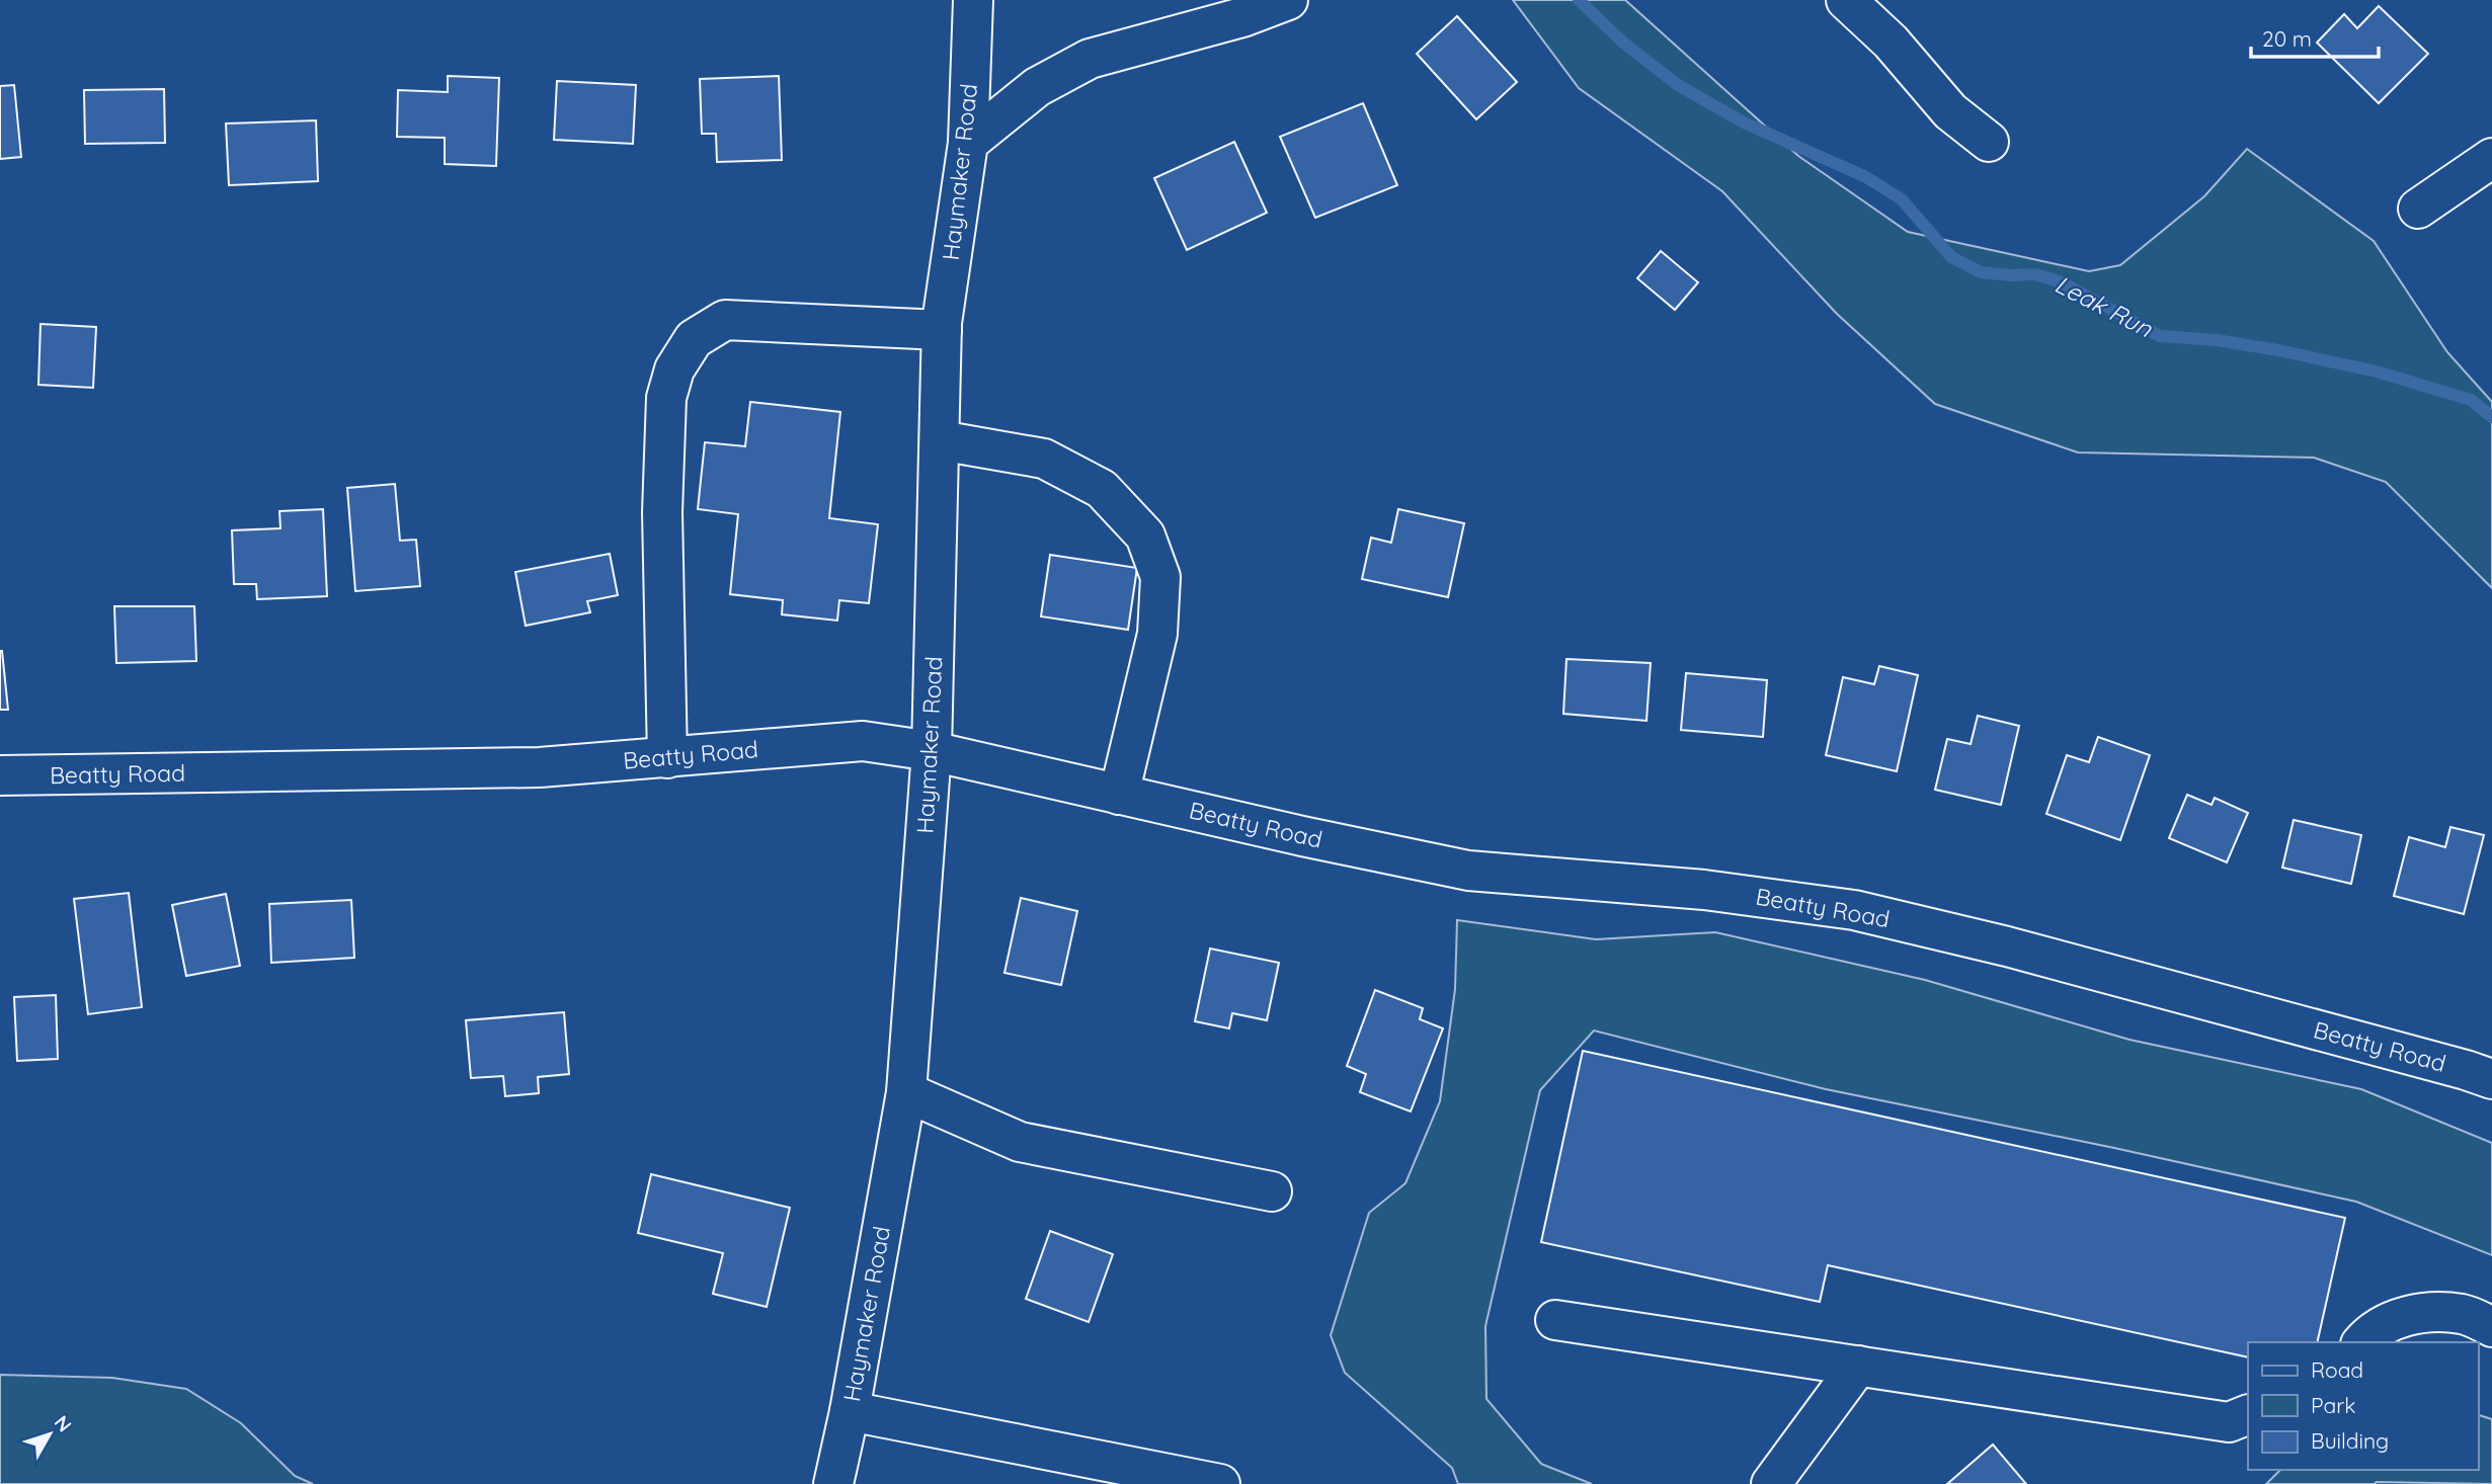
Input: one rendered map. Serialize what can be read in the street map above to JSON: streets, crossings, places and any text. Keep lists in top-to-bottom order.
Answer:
{
  "streets": {
    "street": ["Haymaker Road", "Beatty Road"]
  },
  "crossings": [
    ["Haymaker Road", "Beatty Road"]
  ],
  "water": ["Leak Run"],
  "legend": ["Road", "Park", "Building"],
  "scale_bar": "20 m",
  "north": "top right"
}
